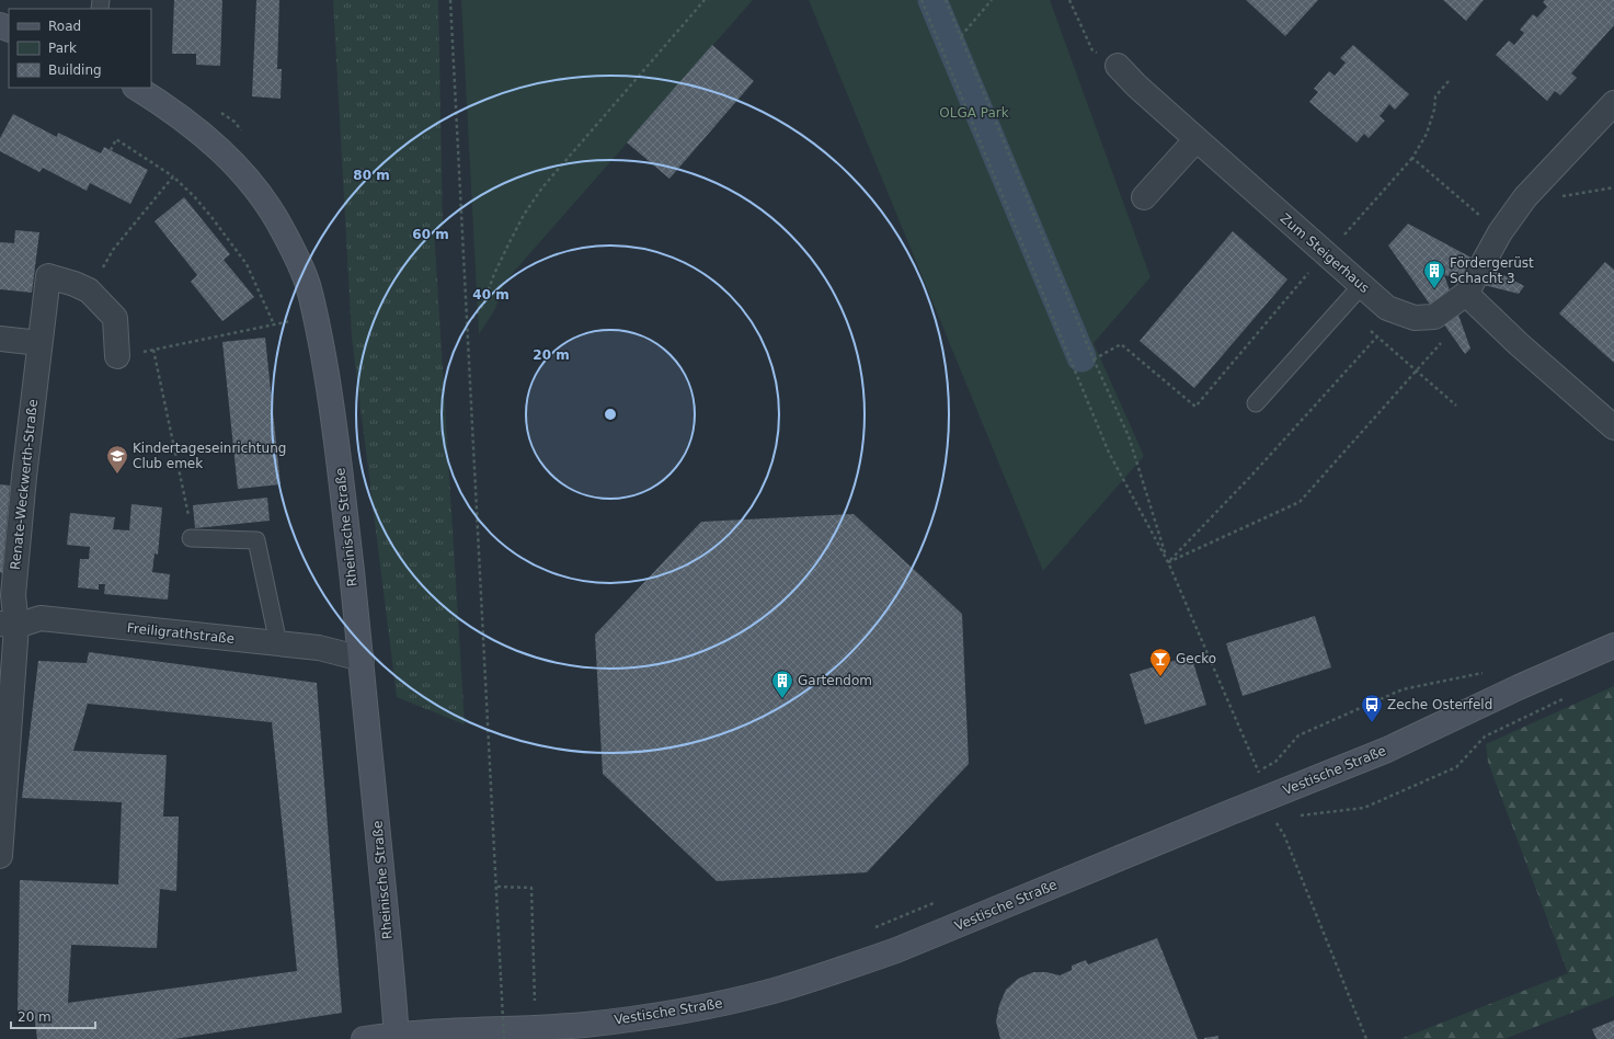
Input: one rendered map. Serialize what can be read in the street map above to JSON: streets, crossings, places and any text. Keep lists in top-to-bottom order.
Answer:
{
  "streets": {
    "street": [
      "Zum Steigerhaus",
      "Renate-Weckwerth-Straße",
      "Rheinische Straße",
      "Freiligrathstraße",
      "Vestische Straße"
    ]
  },
  "crossings": [
    ["Renate-Weckwerth-Straße", "Freiligrathstraße"],
    ["Rheinische Straße", "Freiligrathstraße"],
    ["Rheinische Straße", "Vestische Straße"]
  ],
  "parks": ["OLGA Park"],
  "places": {
    "building": ["Fördergerüst Schacht 3", "Gartendom"],
    "school or university": ["Kindertageseinrichtung Club emek"],
    "bar": ["Gecko"],
    "bus stop": ["Zeche Osterfeld"]
  },
  "legend": ["Road", "Park", "Building"],
  "scale_bar": "20 m",
  "rings": [
    "80 m",
    "60 m",
    "40 m",
    "20 m"
  ]
}
